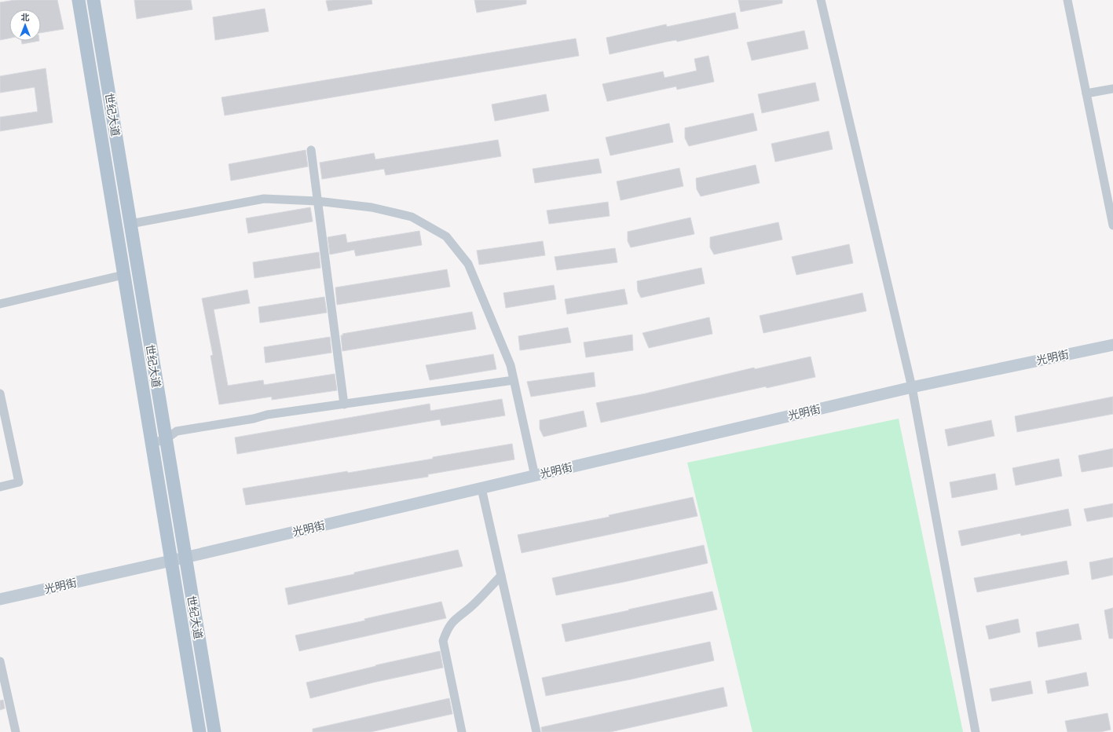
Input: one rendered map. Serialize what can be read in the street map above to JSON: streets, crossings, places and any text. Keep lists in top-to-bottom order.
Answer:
{
  "streets": {
    "main road": ["世纪大道"],
    "street": ["光明街"]
  },
  "crossings": [
    ["世纪大道", "光明街"]
  ],
  "north": "top"
}
